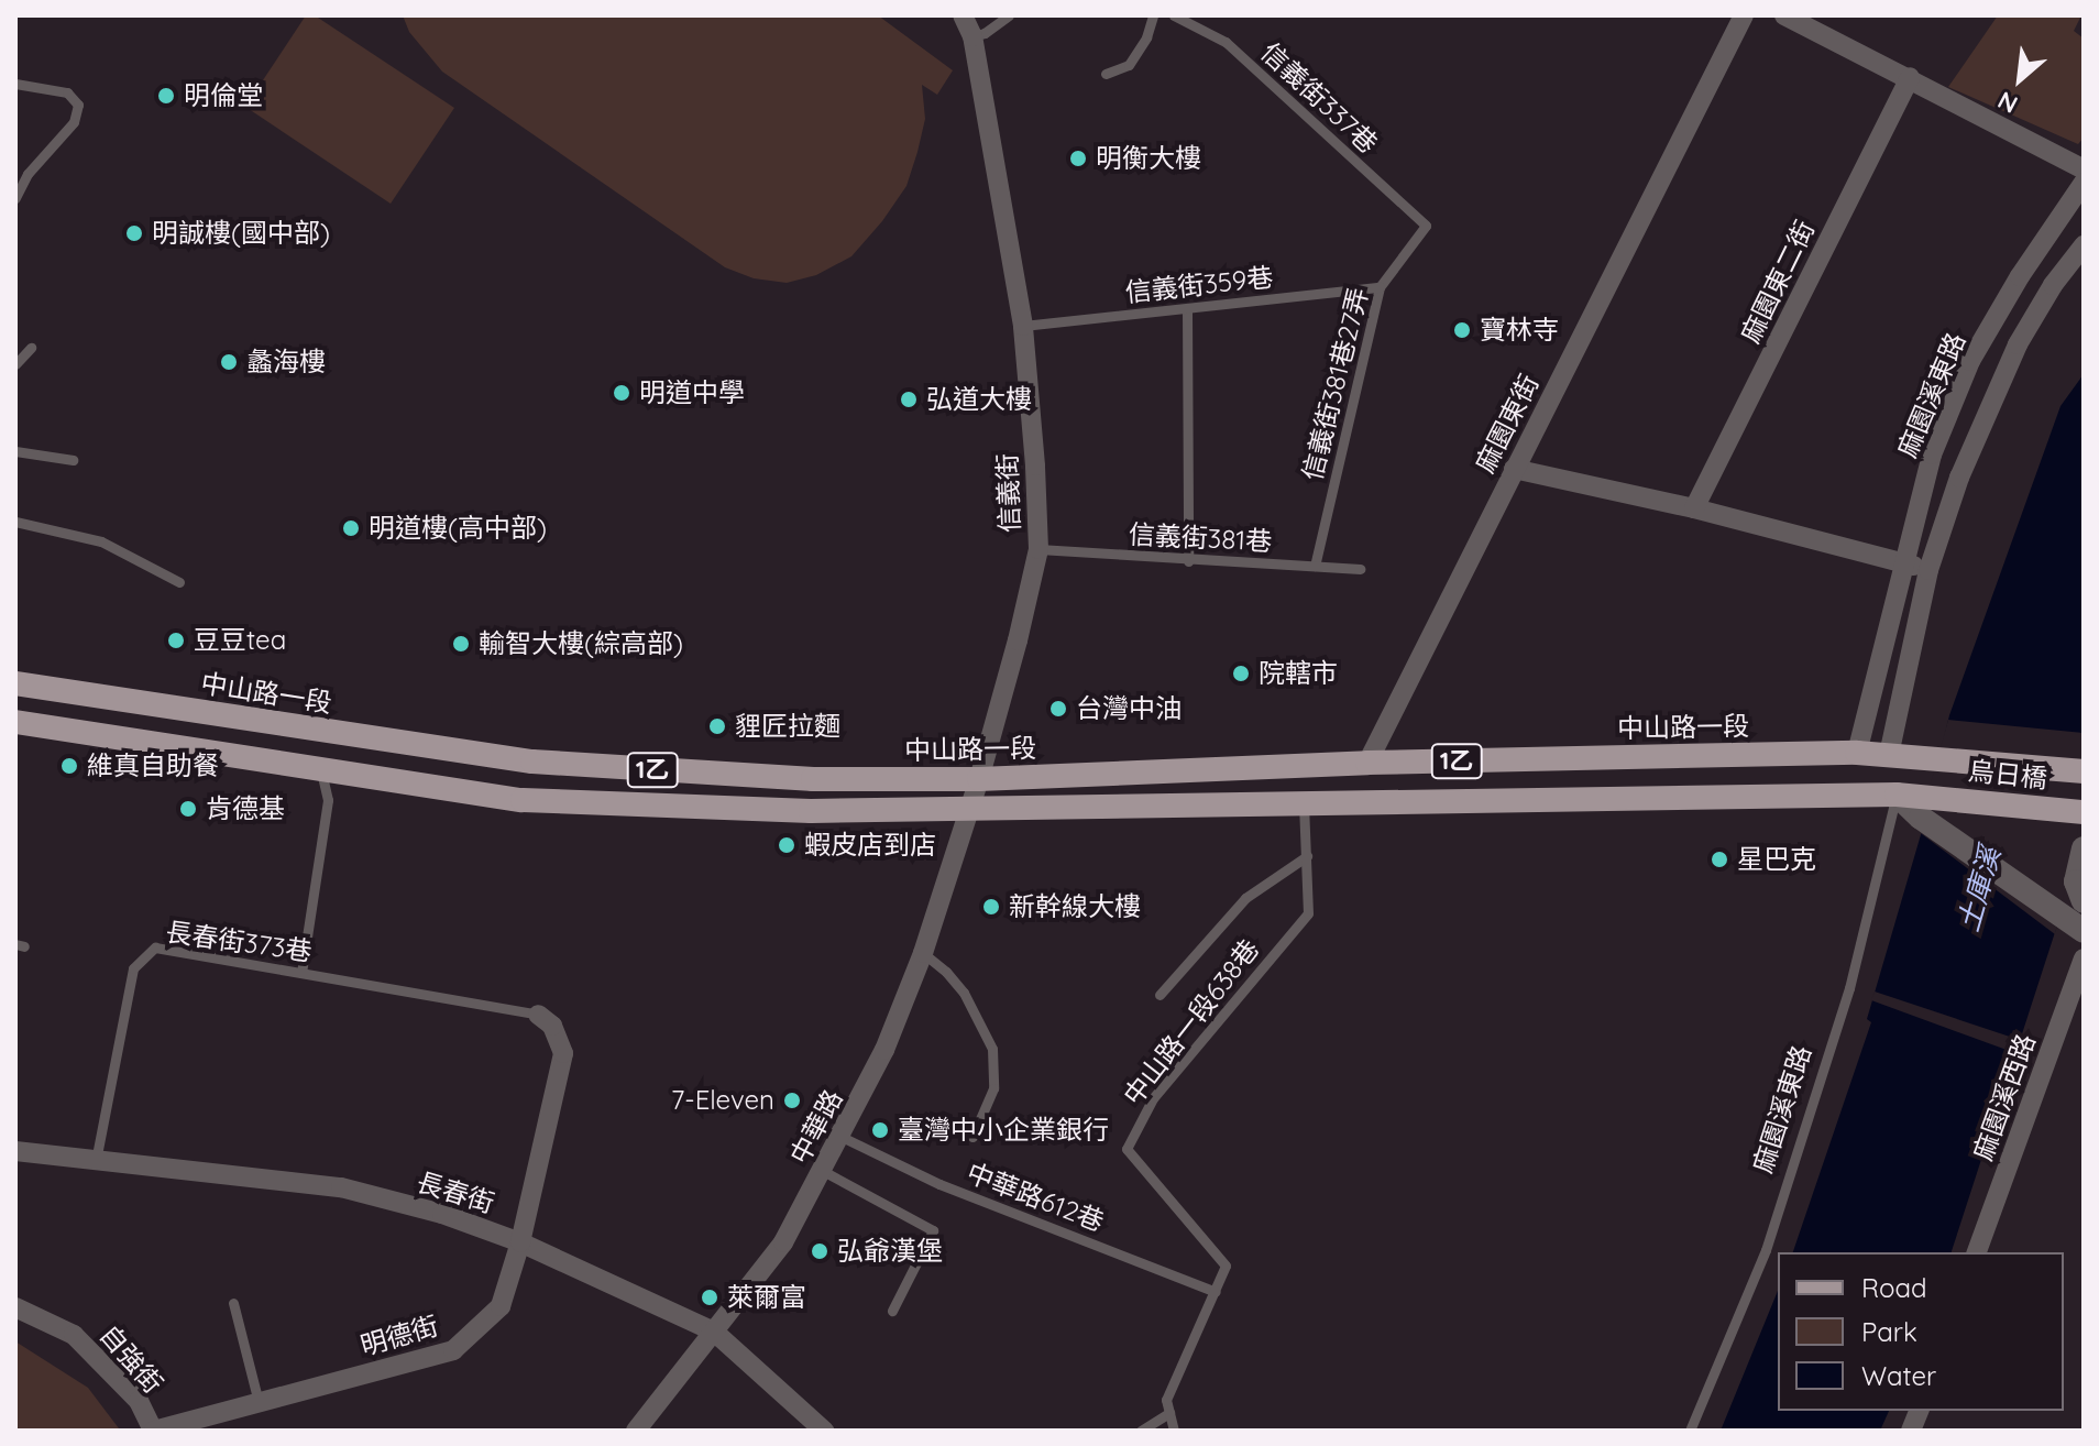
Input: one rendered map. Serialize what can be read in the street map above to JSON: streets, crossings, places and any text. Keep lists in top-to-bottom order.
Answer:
{
  "streets": {
    "main road": ["中山路一段", "1乙", "烏日橋"],
    "street": [
      "麻園東二街",
      "麻園溪東路",
      "麻園東街",
      "信義街",
      "麻園溪西路",
      "中華路",
      "長春街",
      "明德街",
      "自強街"
    ],
    "lane": [
      "信義街337巷",
      "信義街359巷",
      "信義街381巷27弄",
      "信義街381巷",
      "長春街373巷",
      "中山路一段638巷",
      "中華路612巷"
    ]
  },
  "crossings": [
    ["信義街337巷", "信義街381巷27弄"],
    ["信義街359巷", "信義街381巷27弄"],
    ["信義街359巷", "信義街"],
    ["信義街381巷27弄", "信義街381巷"],
    ["麻園溪東路", "中山路一段"],
    ["麻園溪東路", "1乙"],
    ["麻園東街", "中山路一段"],
    ["信義街", "信義街381巷"],
    ["信義街", "中山路一段"],
    ["信義街", "1乙"],
    ["信義街", "中華路"],
    ["中山路一段", "烏日橋"],
    ["1乙", "烏日橋"],
    ["1乙", "中山路一段638巷"],
    ["1乙", "中華路"],
    ["長春街373巷", "長春街"],
    ["長春街373巷", "明德街"],
    ["中山路一段638巷", "中華路612巷"],
    ["中華路", "長春街"],
    ["中華路", "中華路612巷"],
    ["長春街", "明德街"],
    ["明德街", "自強街"]
  ],
  "water": ["土庫溪"],
  "places": [
    "明倫堂",
    "明衡大樓",
    "明誠樓(國中部)",
    "寶林寺",
    "蠡海樓",
    "明道中學",
    "弘道大樓",
    "明道樓(高中部)",
    "豆豆tea",
    "輸智大樓(綜高部)",
    "院轄市",
    "台灣中油",
    "貍匠拉麵",
    "維真自助餐",
    "肯德基",
    "蝦皮店到店",
    "星巴克",
    "新幹線大樓",
    "7-Eleven",
    "臺灣中小企業銀行",
    "弘爺漢堡",
    "萊爾富"
  ],
  "legend": ["Road", "Park", "Water"],
  "north": "bottom left"
}
